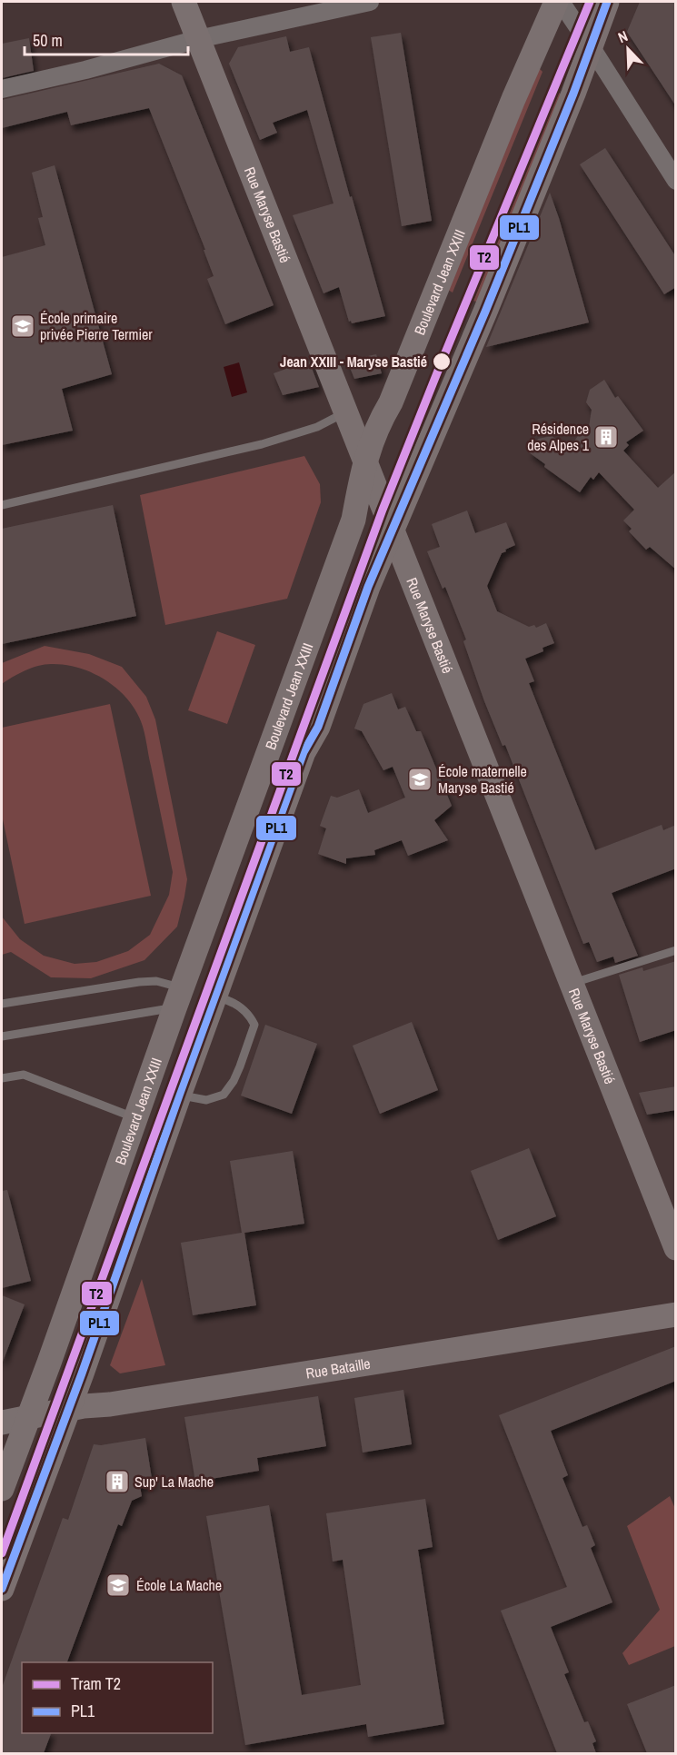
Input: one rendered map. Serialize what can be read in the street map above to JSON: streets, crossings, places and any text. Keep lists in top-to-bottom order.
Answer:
{
  "streets": {
    "main road": ["Rue Maryse Bastié", "Boulevard Jean XXIII", "Rue Bataille"]
  },
  "crossings": [
    ["Rue Maryse Bastié", "Boulevard Jean XXIII"],
    ["Boulevard Jean XXIII", "Rue Bataille"]
  ],
  "places": {
    "school or university": ["École primaire privée Pierre Termier", "École maternelle Maryse Bastié", "École La Mache"],
    "other": ["Jean XXIII - Maryse Bastié"],
    "building": ["Résidence des Alpes 1", "Sup' La Mache"]
  },
  "lines": ["tram line T2", "transit line PL1"],
  "legend": ["Tram T2", "PL1"],
  "scale_bar": "50 m",
  "north": "top left"
}
